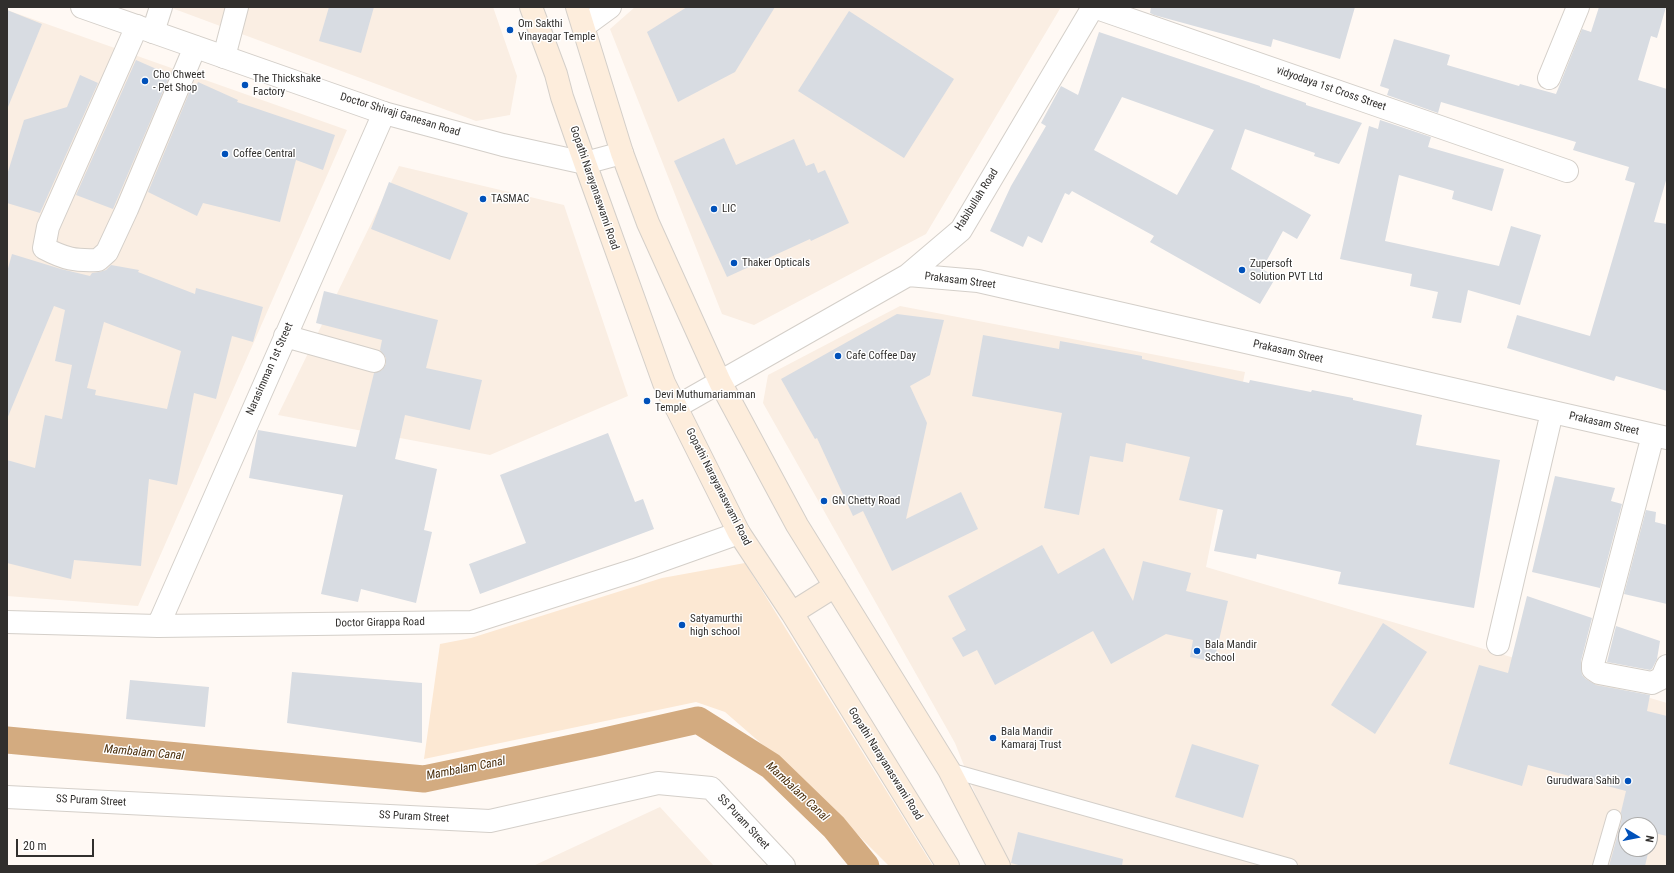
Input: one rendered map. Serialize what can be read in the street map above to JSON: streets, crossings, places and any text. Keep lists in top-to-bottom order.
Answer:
{
  "streets": {
    "main road": ["Gopathi Narayanaswami Road"],
    "street": [
      "vidyodaya 1st Cross Street",
      "Doctor Shivaji Ganesan Road",
      "Habibullah Road",
      "Prakasam Street",
      "Narasimman 1st Street",
      "Doctor Girappa Road",
      "SS Puram Street"
    ]
  },
  "crossings": [
    ["vidyodaya 1st Cross Street", "Habibullah Road"],
    ["Doctor Shivaji Ganesan Road", "Gopathi Narayanaswami Road"],
    ["Doctor Shivaji Ganesan Road", "Narasimman 1st Street"],
    ["Gopathi Narayanaswami Road", "Habibullah Road"],
    ["Gopathi Narayanaswami Road", "Doctor Girappa Road"],
    ["Habibullah Road", "Prakasam Street"],
    ["Narasimman 1st Street", "Doctor Girappa Road"]
  ],
  "water": ["Mambalam Canal"],
  "places": [
    "Om Sakthi Vinayagar Temple",
    "Cho Chweet - Pet Shop",
    "The Thickshake Factory",
    "Coffee Central",
    "TASMAC",
    "LIC",
    "Thaker Opticals",
    "Zupersoft Solution PVT Ltd",
    "Cafe Coffee Day",
    "Devi Muthumariamman Temple",
    "GN Chetty Road",
    "Satyamurthi high school",
    "Bala Mandir School",
    "Bala Mandir Kamaraj Trust",
    "Gurudwara Sahib"
  ],
  "scale_bar": "20 m",
  "north": "right"
}
